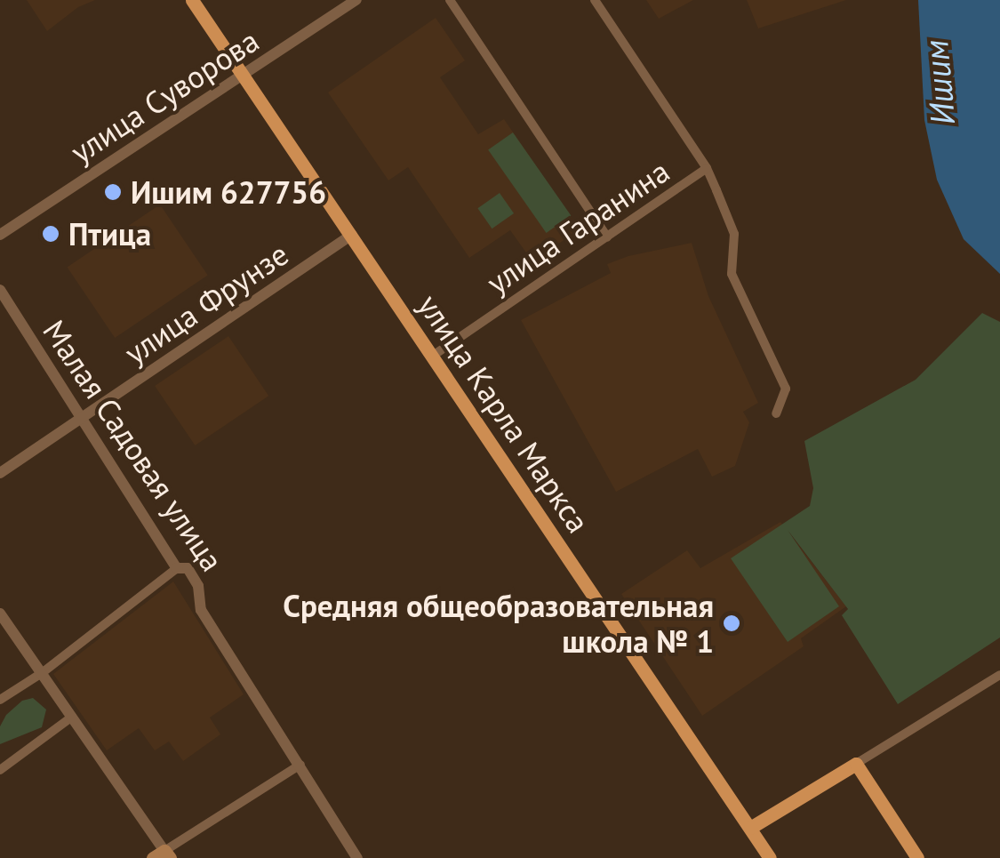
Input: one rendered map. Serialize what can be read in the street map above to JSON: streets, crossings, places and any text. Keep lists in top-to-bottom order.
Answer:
{
  "streets": {
    "main road": ["улица Карла Маркса"],
    "street": [
      "улица Суворова",
      "улица Гаранина",
      "улица Фрунзе",
      "Малая Садовая улица"
    ]
  },
  "crossings": [
    ["улица Суворова", "улица Карла Маркса"],
    ["улица Гаранина", "улица Карла Маркса"],
    ["улица Фрунзе", "улица Карла Маркса"],
    ["улица Фрунзе", "Малая Садовая улица"]
  ],
  "water": ["Ишим"],
  "places": ["Ишим 627756", "Птица", "Средняя общеобразовательная школа № 1"]
}
